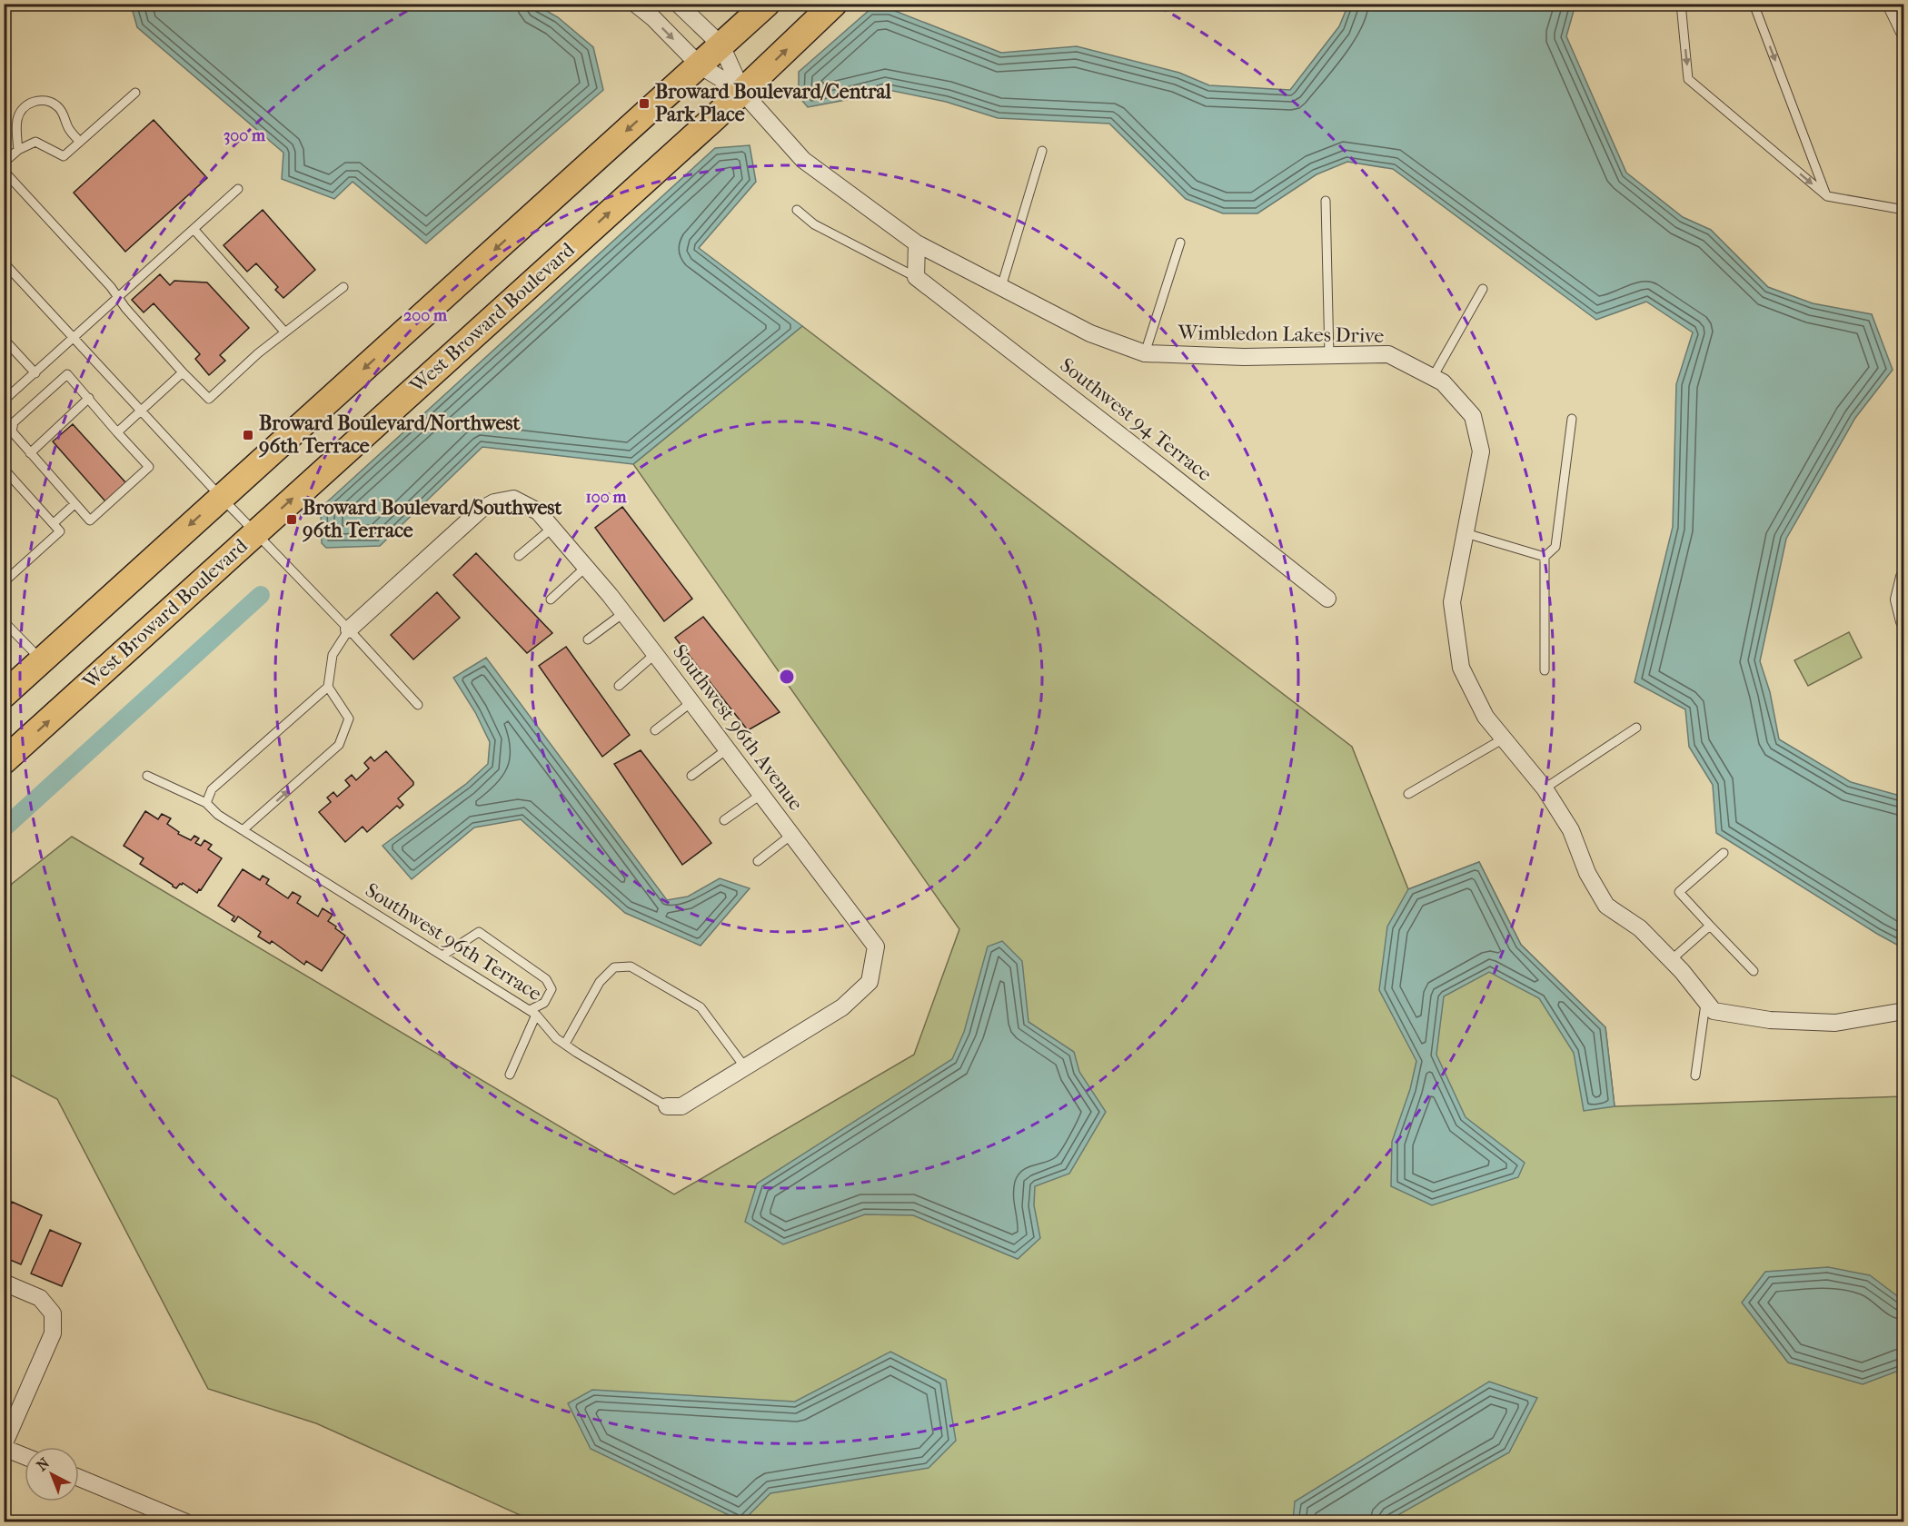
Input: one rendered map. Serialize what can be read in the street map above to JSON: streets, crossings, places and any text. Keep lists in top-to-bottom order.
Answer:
{
  "streets": {
    "main road": ["West Broward Boulevard"],
    "street": ["Wimbledon Lakes Drive", "Southwest 94 Terrace", "Southwest 96th Avenue"],
    "lane": ["Southwest 96th Terrace"]
  },
  "crossings": [
    ["West Broward Boulevard", "Wimbledon Lakes Drive"],
    ["Southwest 96th Avenue", "Southwest 96th Terrace"]
  ],
  "places": {
    "transit": ["Broward Boulevard/Central Park Place", "Broward Boulevard/Northwest 96th Terrace", "Broward Boulevard/Southwest 96th Terrace"]
  },
  "north": "top left",
  "rings": ["300 m", "200 m", "100 m"]
}
